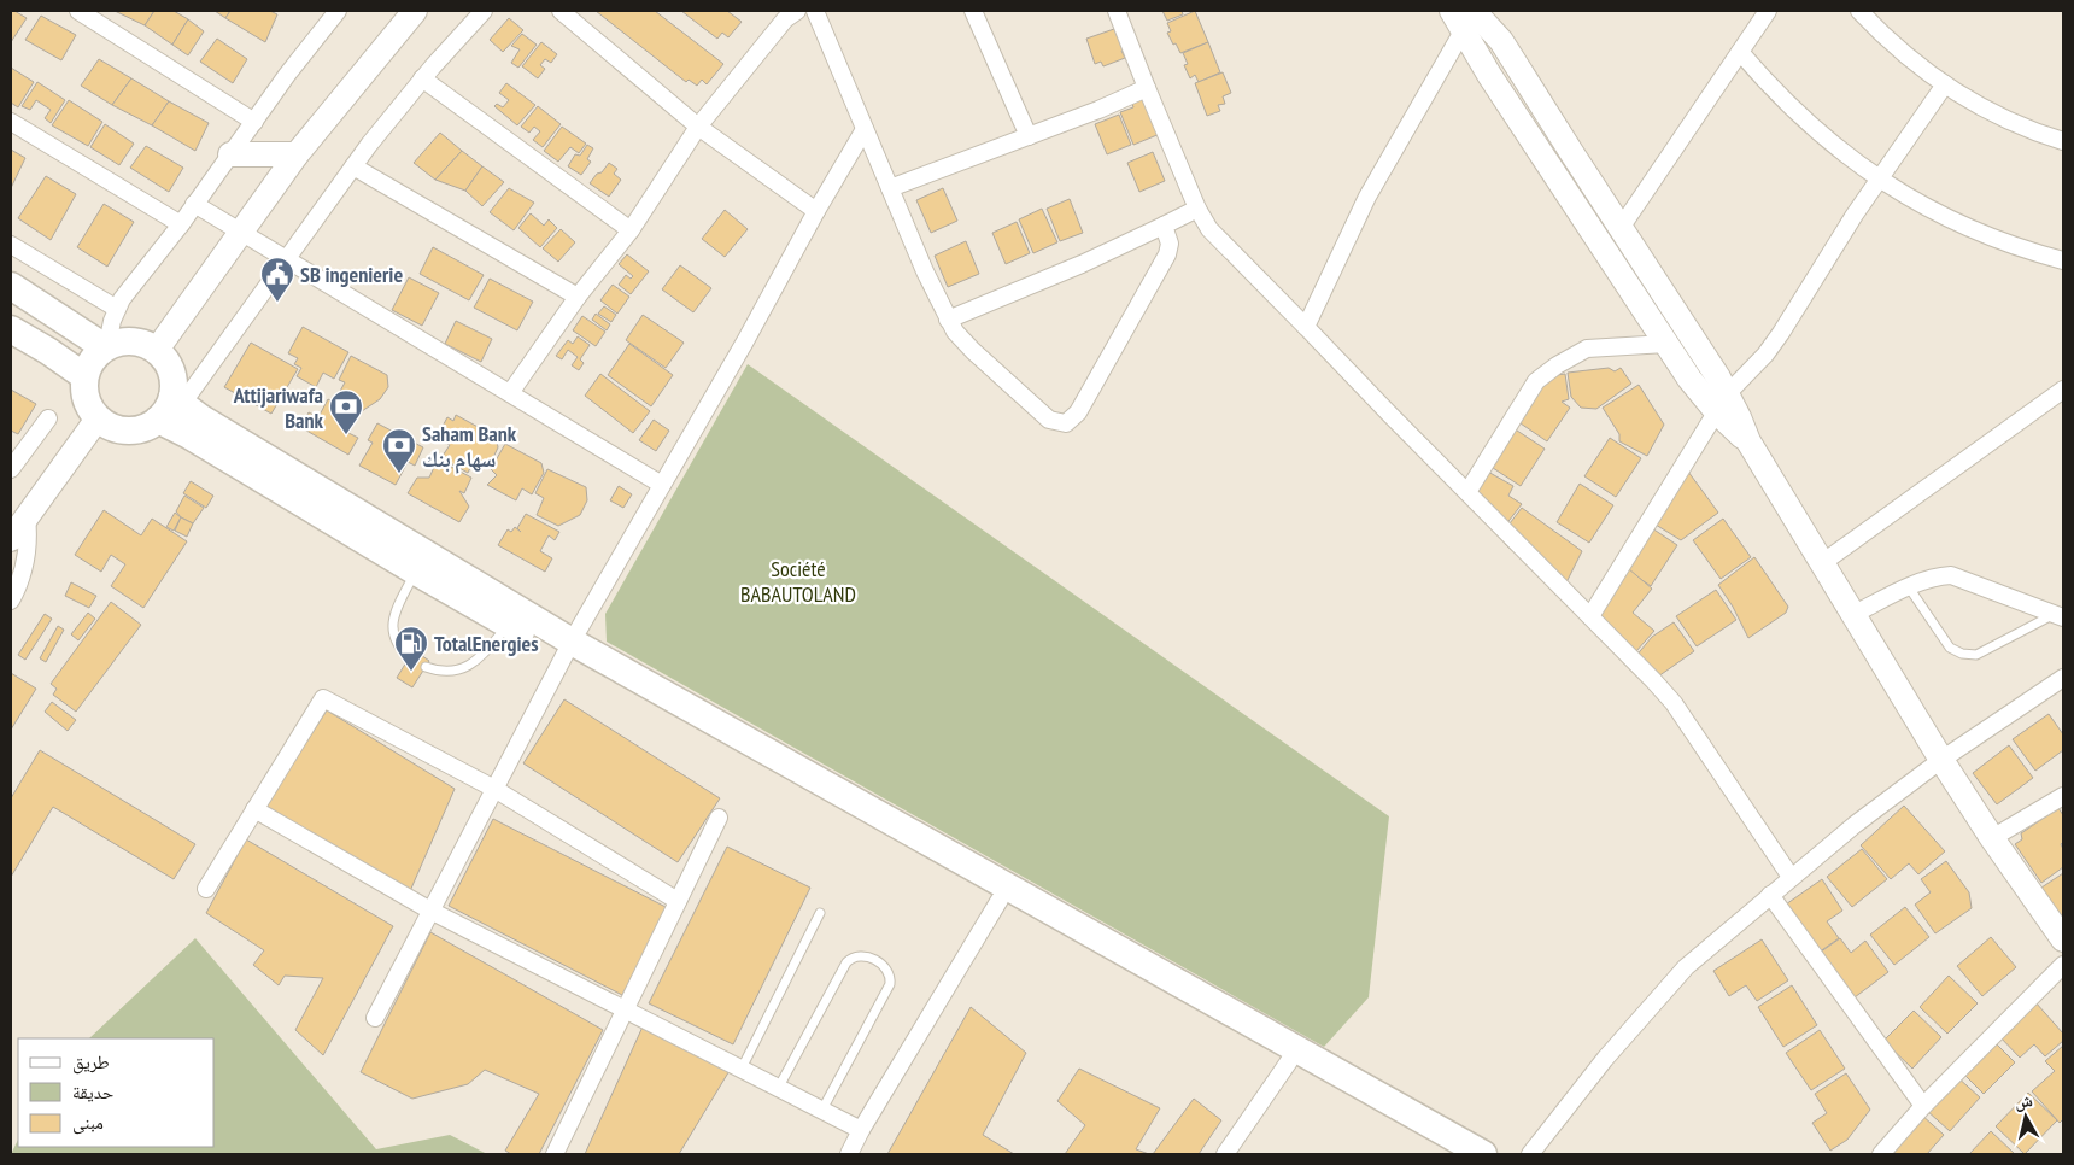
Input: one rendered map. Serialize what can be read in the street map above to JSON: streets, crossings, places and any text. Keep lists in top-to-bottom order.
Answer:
{
  "parks": ["Société BABAUTOLAND"],
  "places": {
    "public building": ["SB ingenierie"],
    "bank": ["Attijariwafa Bank", "Saham Bank سهام بنك"],
    "fuel station": ["TotalEnergies"]
  },
  "legend": ["طريق", "حديقة", "مبنى"],
  "north": "top"
}
